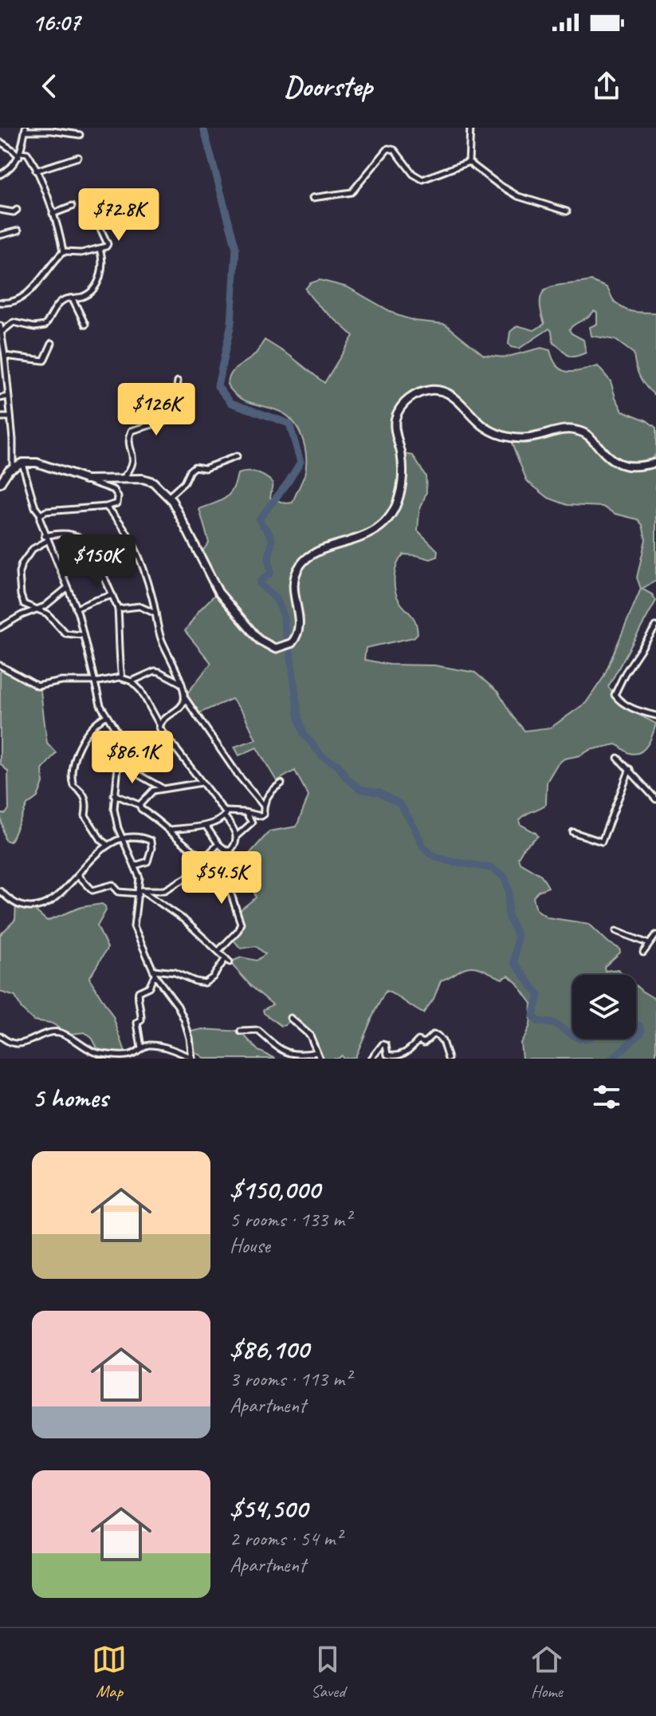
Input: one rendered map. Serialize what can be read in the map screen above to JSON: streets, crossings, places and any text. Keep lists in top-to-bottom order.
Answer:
{
  "page": {
    "status": "16:07",
    "header": "Doorstep",
    "price": [
      "$72.8K",
      "$126K",
      "$150K",
      "$86.1K",
      "$54.5K"
    ],
    "heading": "5 homes",
    "list": [
      {
        "name": "$150,000",
        "note": "5 rooms · 133 m² · House"
      },
      {
        "name": "$86,100",
        "note": "3 rooms · 113 m² · Apartment"
      },
      {
        "name": "$54,500",
        "note": "2 rooms · 54 m² · Apartment"
      }
    ],
    "tabs": ["Map", "Saved", "Home"]
  }
}
